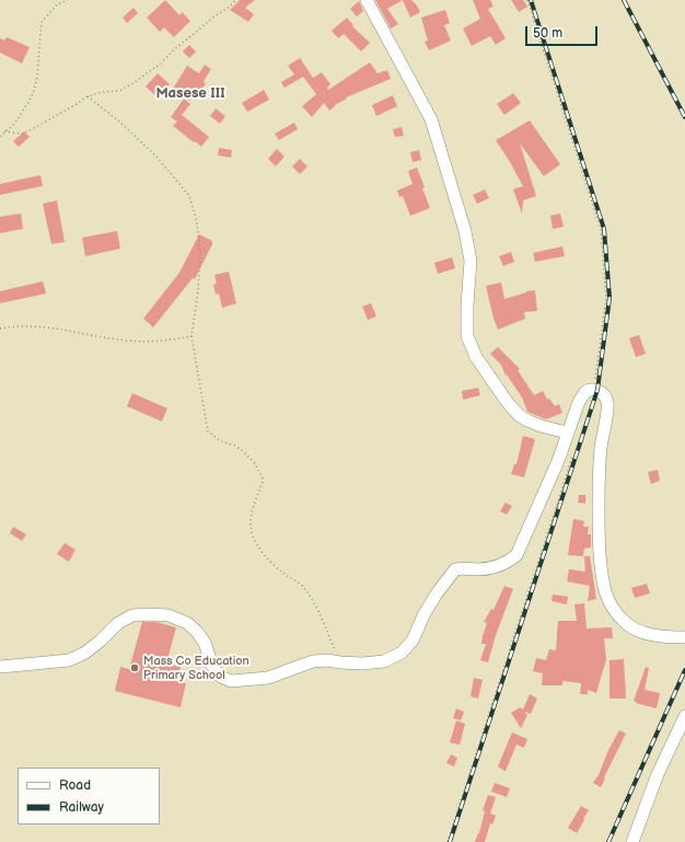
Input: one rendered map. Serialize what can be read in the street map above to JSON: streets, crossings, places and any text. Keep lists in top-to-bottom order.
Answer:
{
  "districts": ["Masese III"],
  "places": ["Mass Co Education Primary School"],
  "legend": ["Road", "Railway"],
  "scale_bar": "50 m"
}
